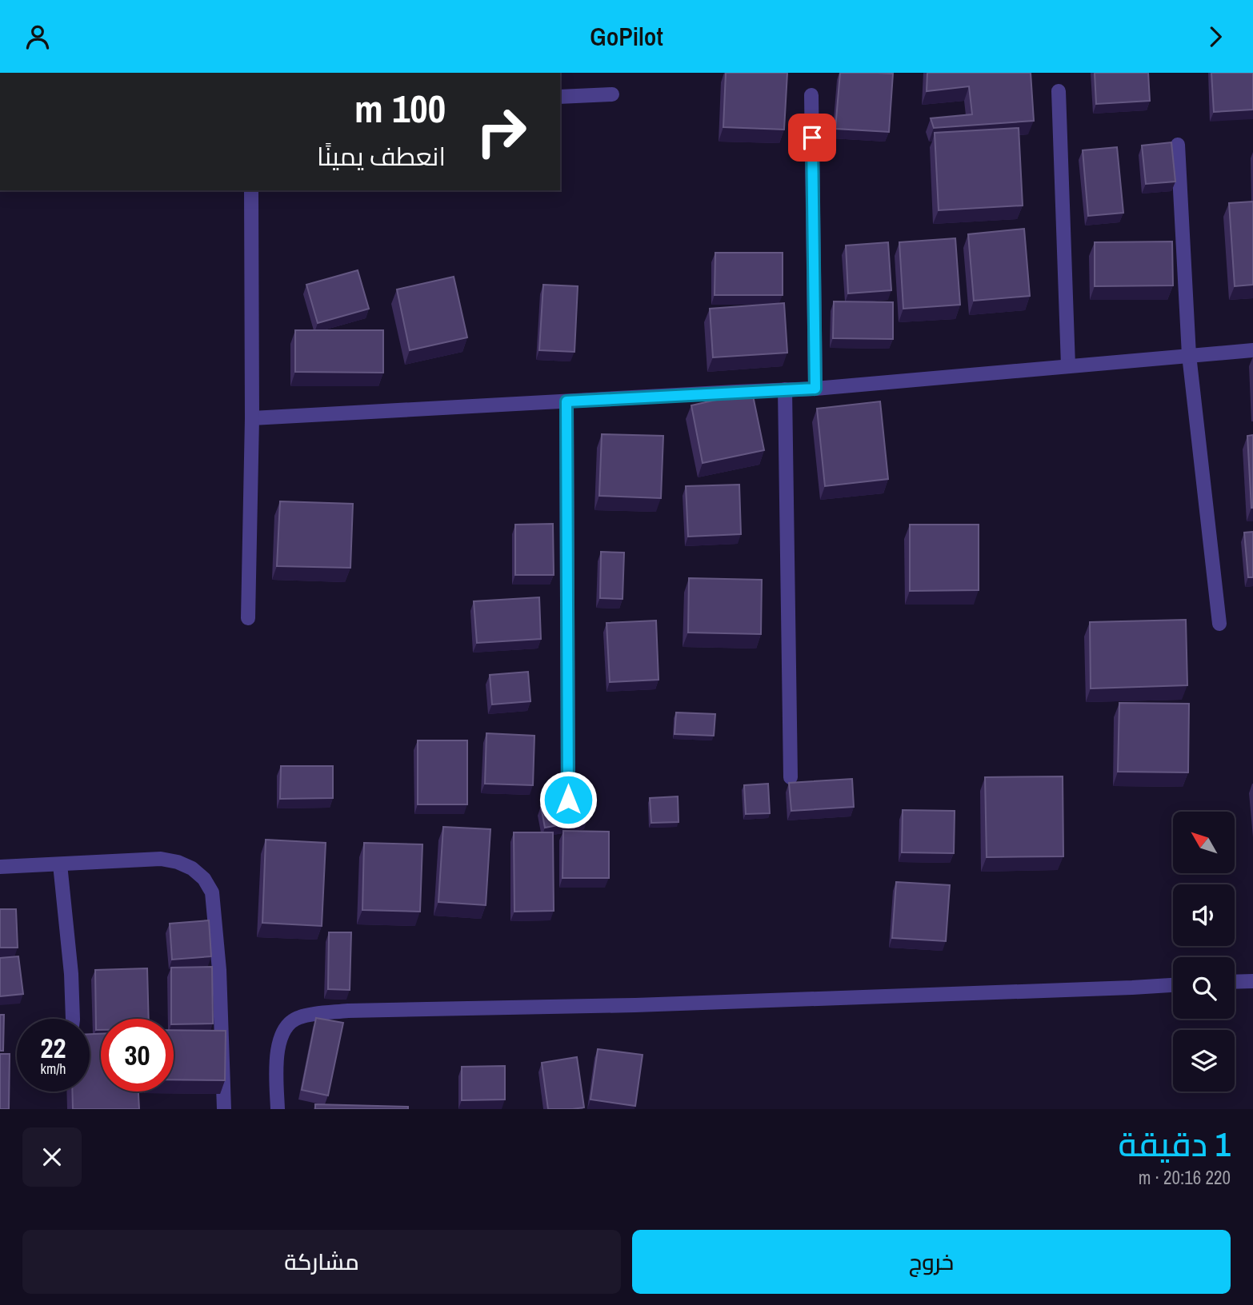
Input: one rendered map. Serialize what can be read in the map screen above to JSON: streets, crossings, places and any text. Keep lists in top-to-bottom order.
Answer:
{
  "north": "top left",
  "page": {
    "header": "GoPilot",
    "turn": ["100 m", "انعطف يمينًا"],
    "speed": "22 km/h",
    "limit": "30",
    "heading": ["1 دقيقة", "220 m · 20:16"],
    "buttons": ["خروج", "مشاركة"]
  }
}
